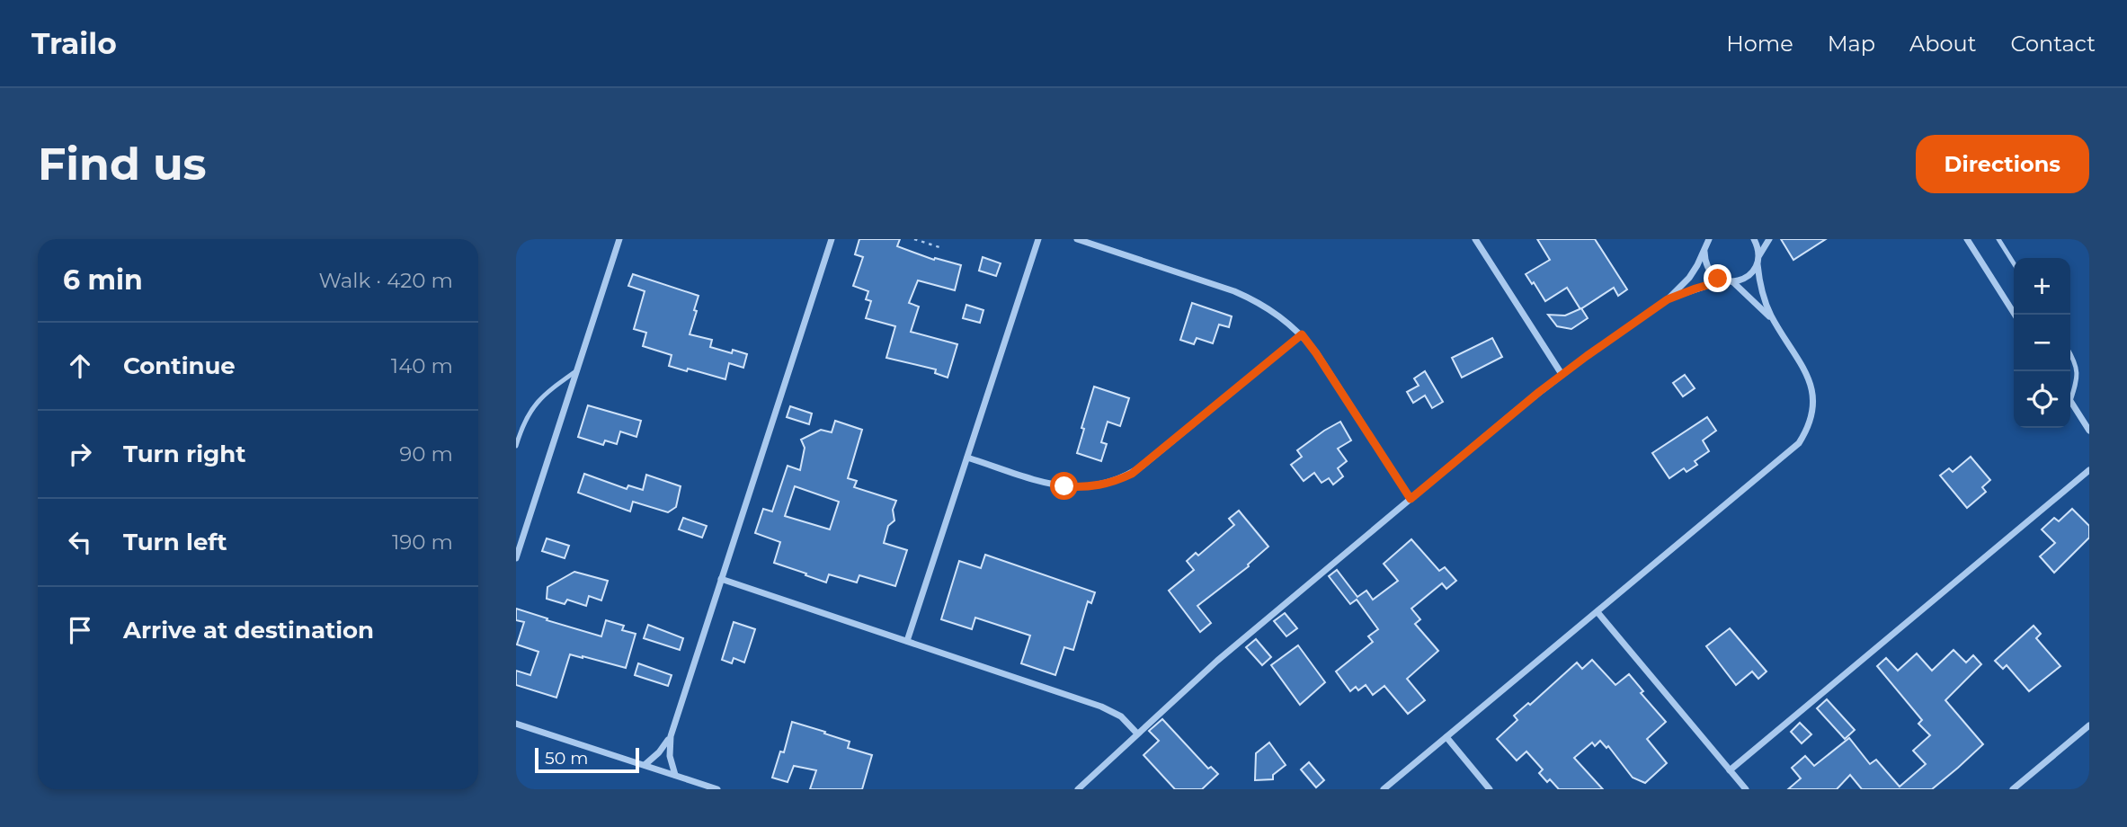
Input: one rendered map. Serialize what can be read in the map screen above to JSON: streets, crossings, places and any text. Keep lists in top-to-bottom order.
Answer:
{
  "scale_bar": "50 m",
  "page": {
    "header": "Trailo",
    "nav": [
      "Home",
      "Map",
      "About",
      "Contact"
    ],
    "buttons": "Directions",
    "title": "Find us",
    "heading": ["6 min", "Walk · 420 m"],
    "map_buttons": ["+", "−"],
    "list": [
      ["Continue", "140 m"],
      ["Turn right", "90 m"],
      ["Turn left", "190 m"],
      "Arrive at destination"
    ],
    "scale": "50 m"
  }
}
